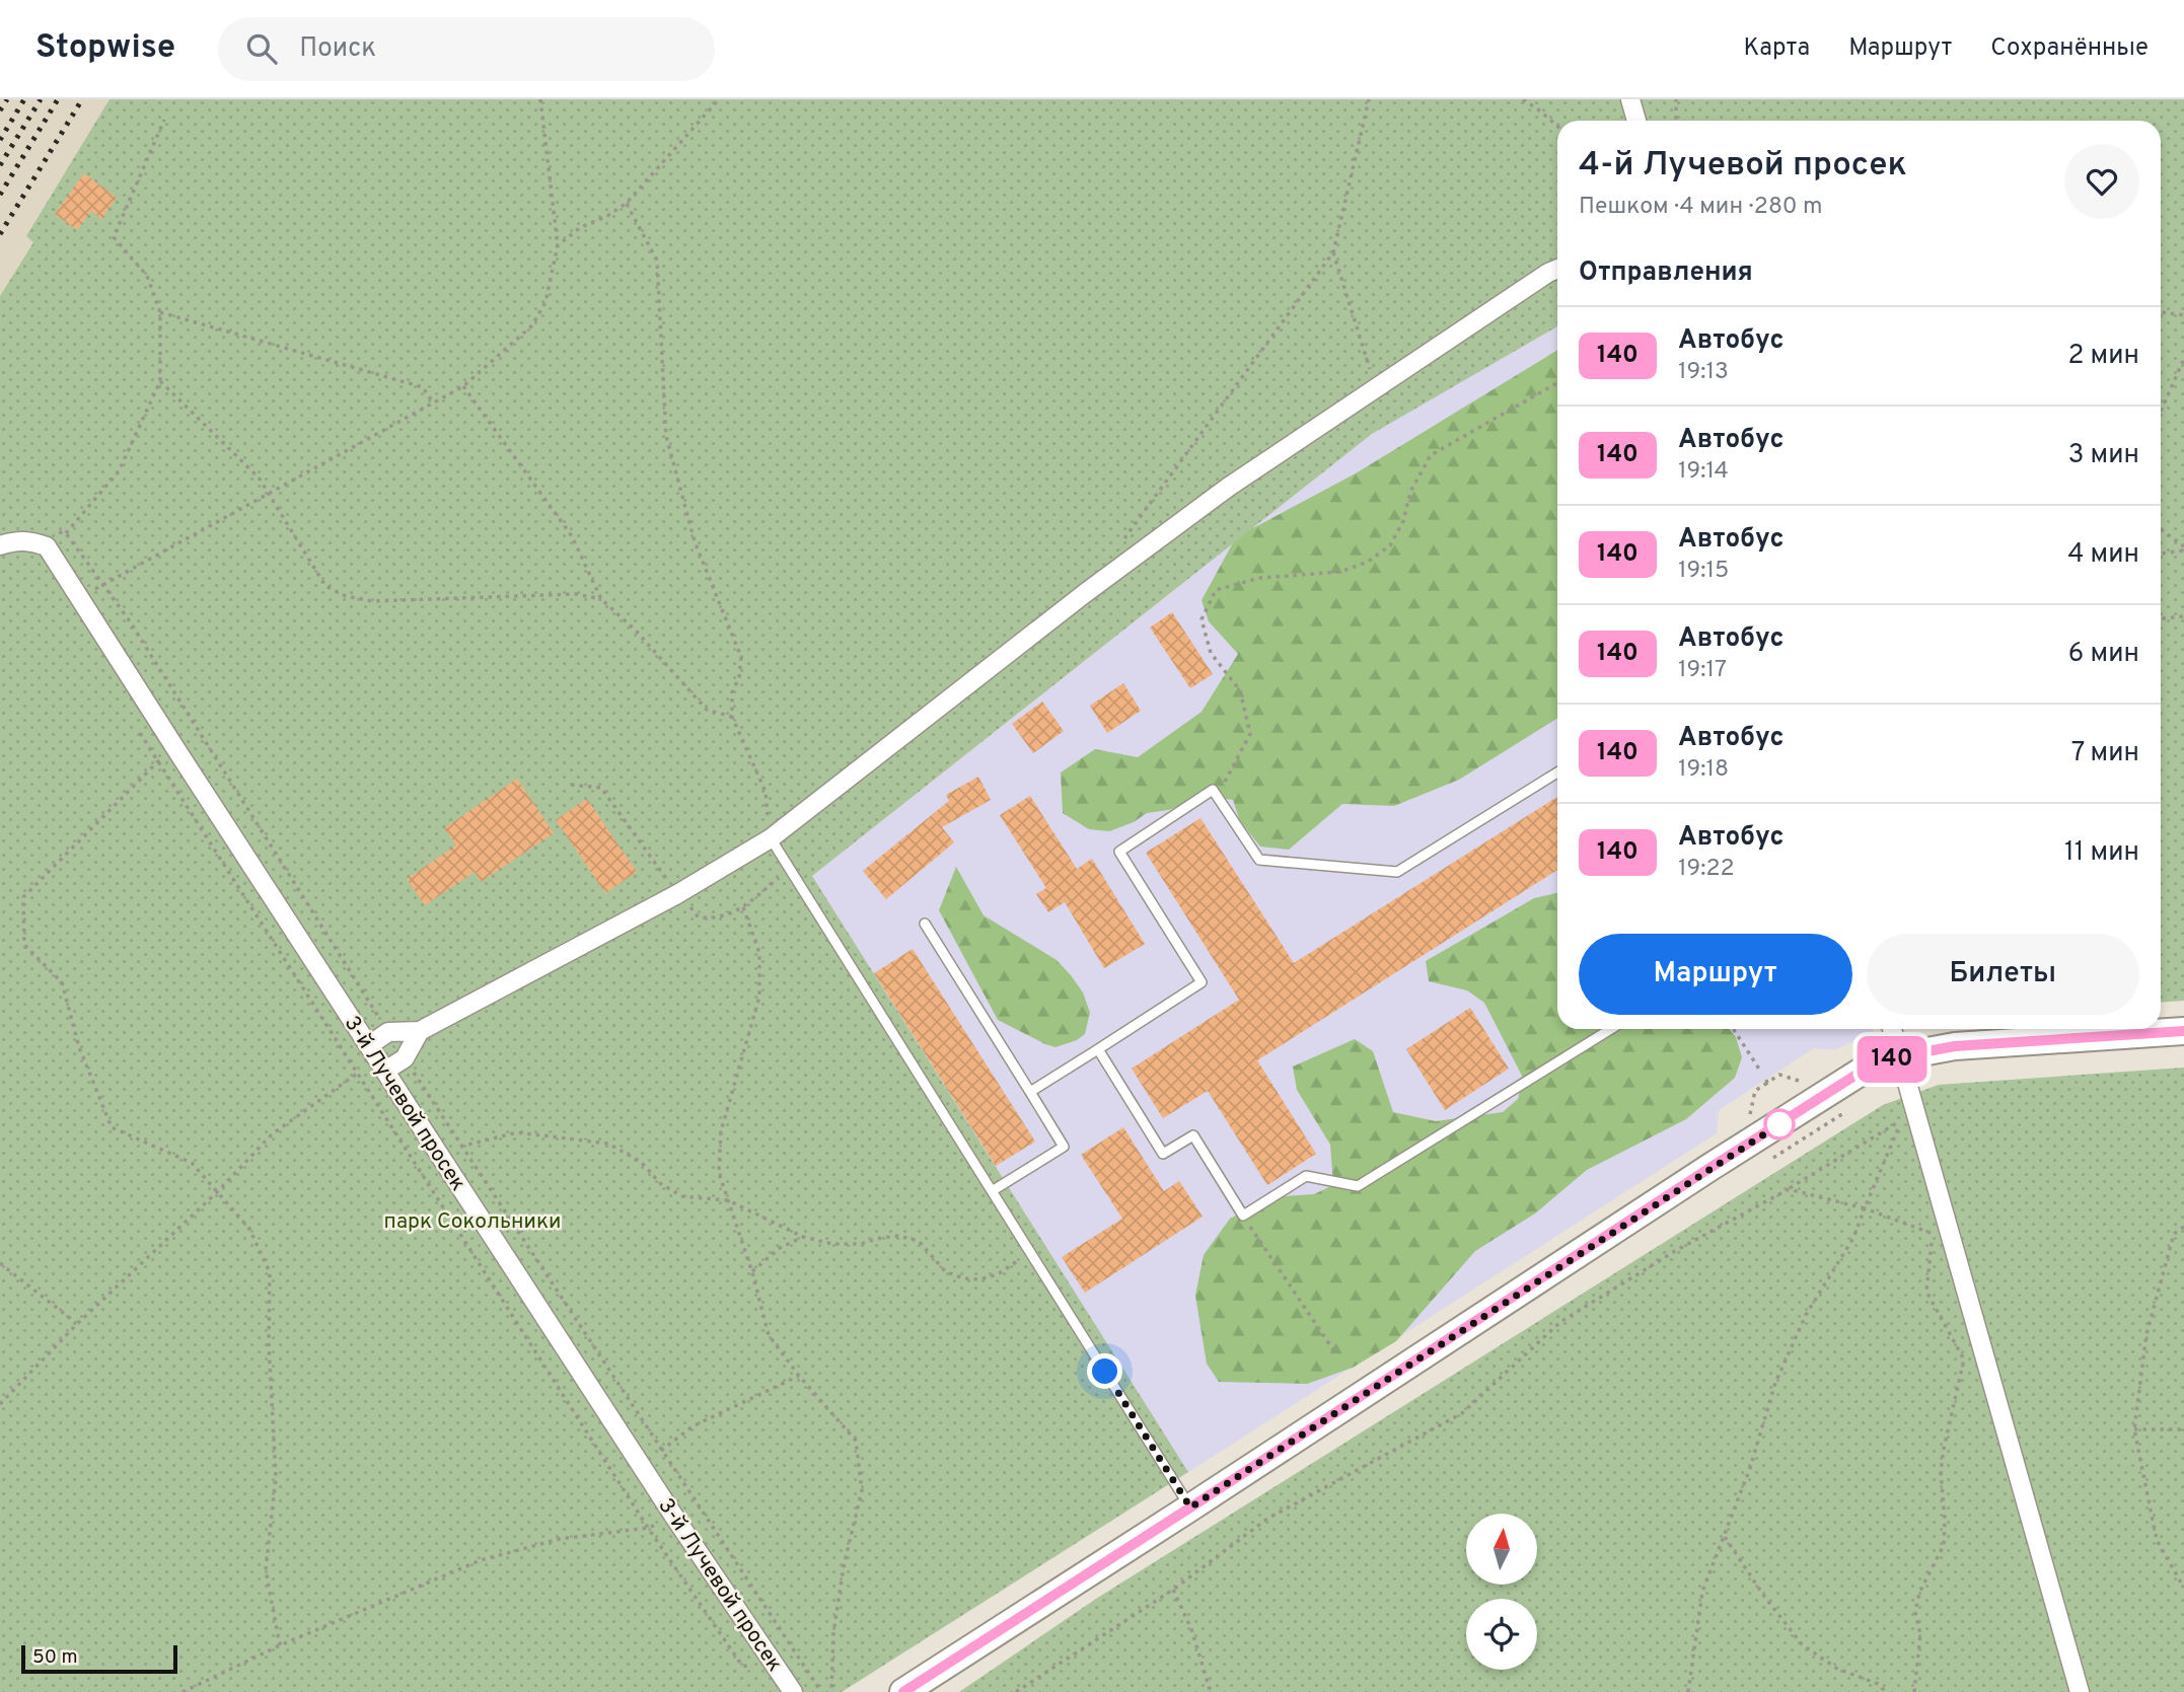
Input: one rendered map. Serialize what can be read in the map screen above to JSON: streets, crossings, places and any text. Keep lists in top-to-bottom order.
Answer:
{
  "streets": {
    "street": ["3-й Лучевой просек"]
  },
  "parks": ["парк Сокольники"],
  "lines": ["bus line 140"],
  "scale_bar": "50 m",
  "north": "top",
  "page": {
    "header": "Stopwise",
    "search": "Поиск",
    "nav": ["Карта", "Маршрут", "Сохранённые"],
    "on_map": "140",
    "heading": [
      ["4-й Лучевой просек", "Пешком · 4 мин · 280 m"],
      "Отправления"
    ],
    "list": [
      {
        "mark": "140",
        "name": "Автобус",
        "note": "19:13",
        "value": "2 мин"
      },
      {
        "mark": "140",
        "name": "Автобус",
        "note": "19:14",
        "value": "3 мин"
      },
      {
        "mark": "140",
        "name": "Автобус",
        "note": "19:15",
        "value": "4 мин"
      },
      {
        "mark": "140",
        "name": "Автобус",
        "note": "19:17",
        "value": "6 мин"
      },
      {
        "mark": "140",
        "name": "Автобус",
        "note": "19:18",
        "value": "7 мин"
      },
      {
        "mark": "140",
        "name": "Автобус",
        "note": "19:22",
        "value": "11 мин"
      }
    ],
    "buttons": ["Маршрут", "Билеты"],
    "scale": "50 m"
  }
}
